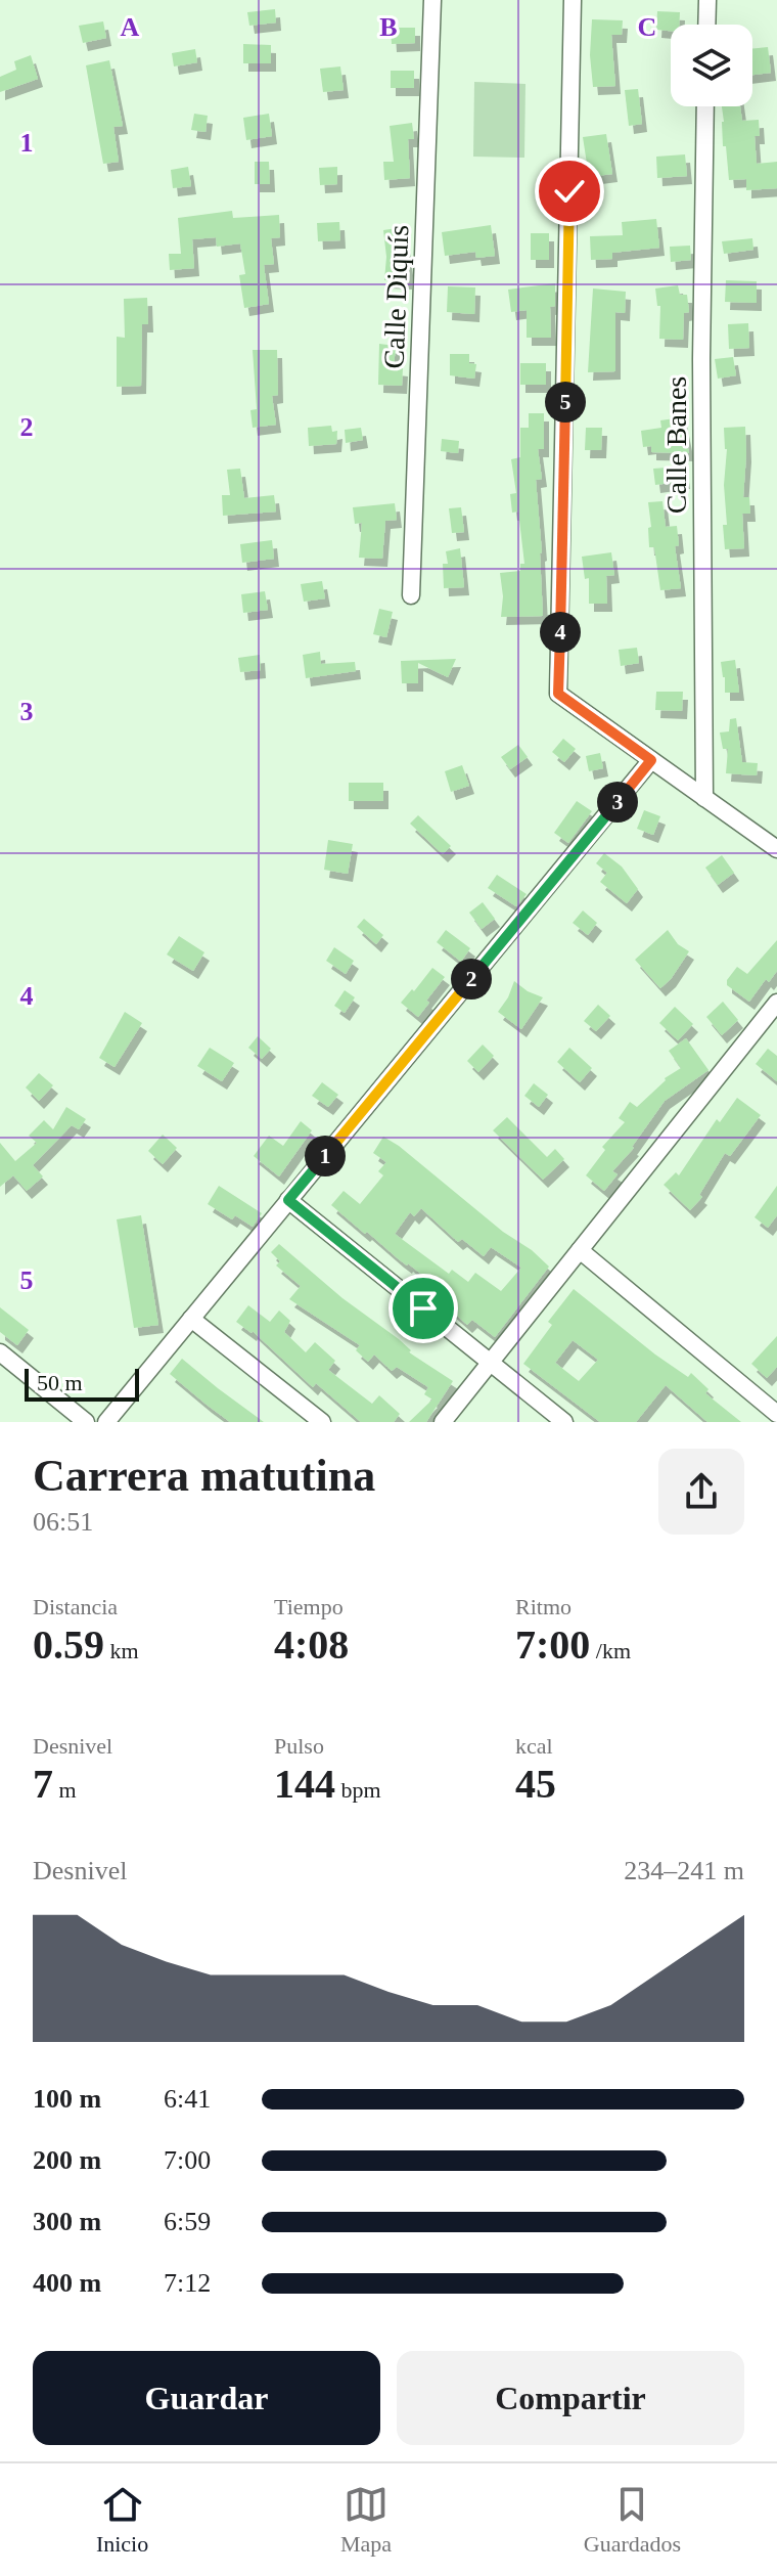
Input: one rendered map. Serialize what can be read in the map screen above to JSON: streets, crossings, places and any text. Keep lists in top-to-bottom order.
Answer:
{
  "streets": {
    "street": ["Calle Diquís", "Calle Banes"]
  },
  "scale_bar": "50 m",
  "page": {
    "pins": [
      "5",
      "4",
      "3",
      "2",
      "1"
    ],
    "scale": "50 m",
    "heading": ["Carrera matutina", "06:51"],
    "stats": [
      ["Distancia", "0.59 km"],
      ["Tiempo", "4:08"],
      ["Ritmo", "7:00 /km"],
      ["Desnivel", "7 m"],
      ["Pulso", "144 bpm"],
      ["kcal", "45"]
    ],
    "chart": ["Desnivel", "234–241 m"],
    "list": [
      {
        "name": "100 m",
        "note": "6:41"
      },
      {
        "name": "200 m",
        "note": "7:00"
      },
      {
        "name": "300 m",
        "note": "6:59"
      },
      {
        "name": "400 m",
        "note": "7:12"
      }
    ],
    "buttons": ["Guardar", "Compartir"],
    "tabs": ["Inicio", "Mapa", "Guardados"]
  },
  "grid": {
    "columns": ["A", "B", "C"],
    "rows": [
      "1",
      "2",
      "3",
      "4",
      "5"
    ]
  }
}
